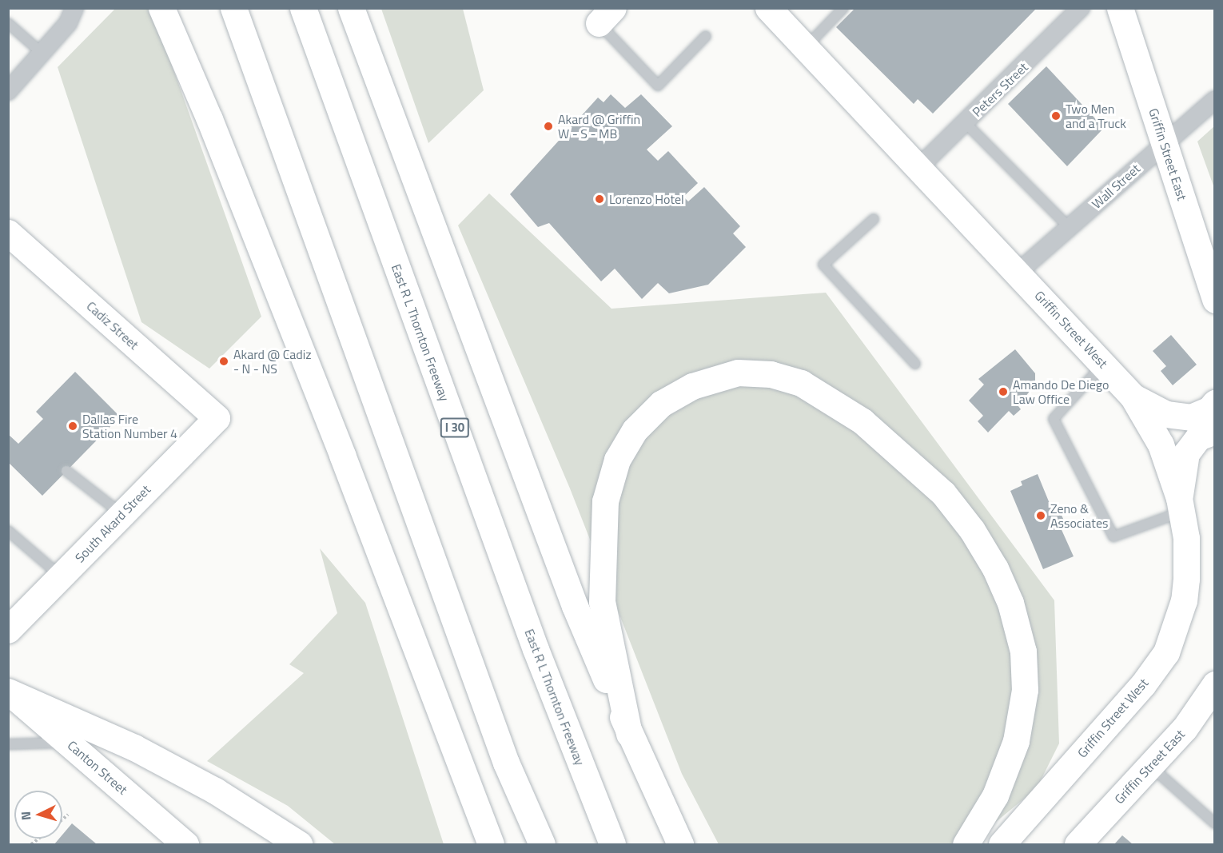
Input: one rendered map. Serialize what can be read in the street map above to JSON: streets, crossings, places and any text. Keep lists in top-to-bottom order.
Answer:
{
  "streets": {
    "main road": [
      "Griffin Street East",
      "Cadiz Street",
      "Griffin Street West",
      "East R L Thornton Freeway",
      "I 30",
      "South Akard Street",
      "Canton Street"
    ],
    "street": ["Peters Street", "Wall Street"]
  },
  "crossings": [
    ["Peters Street", "Griffin Street West"],
    ["Griffin Street East", "Wall Street"],
    ["Wall Street", "Griffin Street West"],
    ["Cadiz Street", "South Akard Street"]
  ],
  "places": [
    "Two Men and a Truck",
    "Akard @ Griffin W - S - MB",
    "Lorenzo Hotel",
    "Akard @ Cadiz - N - NS",
    "Amando De Diego Law Office",
    "Dallas Fire Station Number 4",
    "Zeno & Associates"
  ],
  "north": "left"
}
